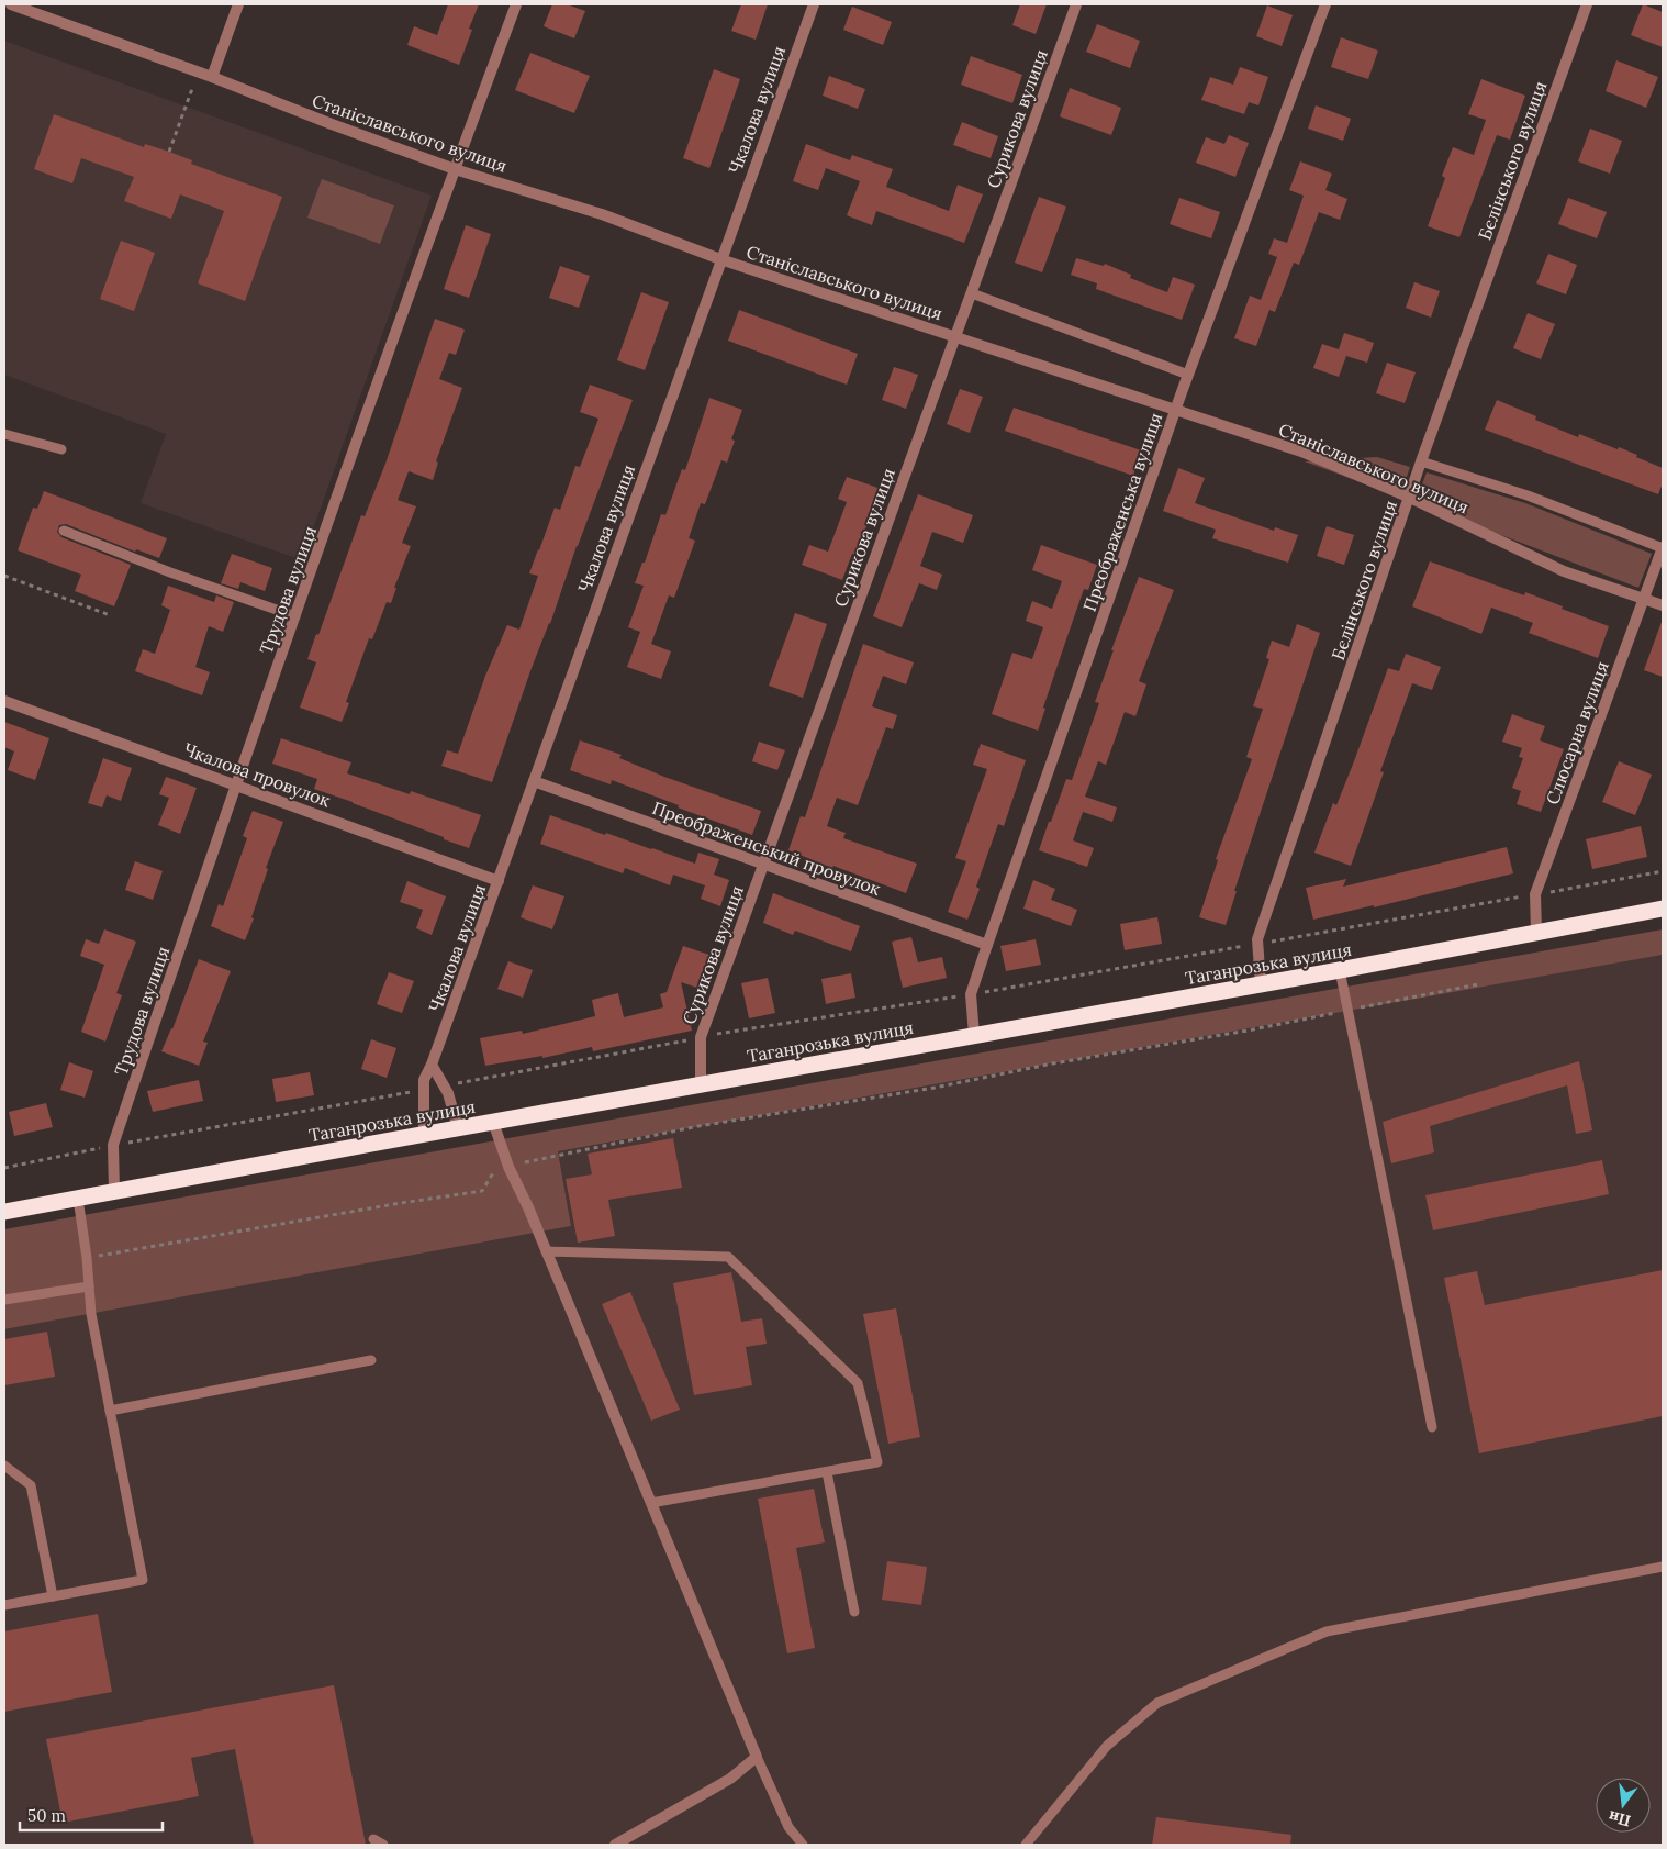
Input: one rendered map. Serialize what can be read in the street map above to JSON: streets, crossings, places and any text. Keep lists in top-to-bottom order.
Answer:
{
  "streets": {
    "highway": ["Таганрозька вулиця"],
    "street": [
      "Чкалова вулиця",
      "Сурикова вулиця",
      "Станіславського вулиця",
      "Бєлінського вулиця",
      "Преображенська вулиця",
      "Трудова вулиця",
      "Слюсарна вулиця",
      "Чкалова провулок",
      "Преображенський провулок"
    ]
  },
  "crossings": [
    ["Чкалова вулиця", "Станіславського вулиця"],
    ["Чкалова вулиця", "Чкалова провулок"],
    ["Чкалова вулиця", "Преображенський провулок"],
    ["Чкалова вулиця", "Таганрозька вулиця"],
    ["Сурикова вулиця", "Станіславського вулиця"],
    ["Сурикова вулиця", "Преображенський провулок"],
    ["Сурикова вулиця", "Таганрозька вулиця"],
    ["Станіславського вулиця", "Бєлінського вулиця"],
    ["Станіславського вулиця", "Преображенська вулиця"],
    ["Станіславського вулиця", "Трудова вулиця"],
    ["Станіславського вулиця", "Слюсарна вулиця"],
    ["Бєлінського вулиця", "Таганрозька вулиця"],
    ["Преображенська вулиця", "Преображенський провулок"],
    ["Преображенська вулиця", "Таганрозька вулиця"],
    ["Трудова вулиця", "Чкалова провулок"],
    ["Трудова вулиця", "Таганрозька вулиця"],
    ["Слюсарна вулиця", "Таганрозька вулиця"]
  ],
  "scale_bar": "50 m",
  "north": "bottom"
}
